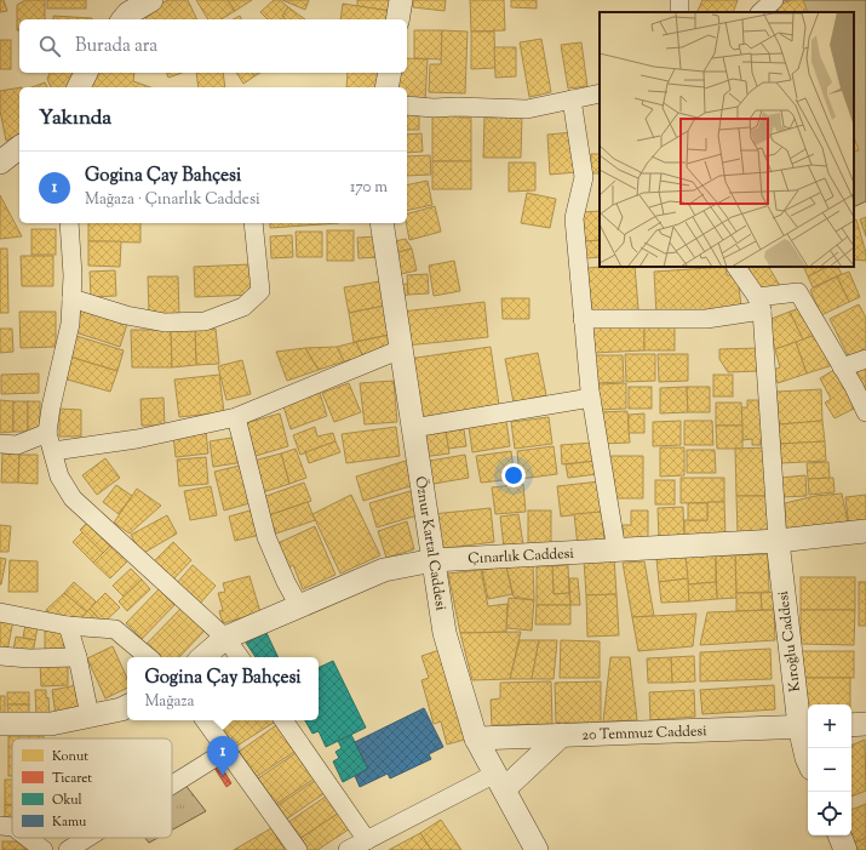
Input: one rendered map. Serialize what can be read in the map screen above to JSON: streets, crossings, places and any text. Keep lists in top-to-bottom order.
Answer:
{
  "streets": {
    "street": [
      "Öznur Kartal Caddesi",
      "Çınarlık Caddesi",
      "Kıroğlu Caddesi",
      "20 Temmuz Caddesi"
    ]
  },
  "crossings": [
    ["Öznur Kartal Caddesi", "Çınarlık Caddesi"],
    ["Öznur Kartal Caddesi", "20 Temmuz Caddesi"],
    ["Çınarlık Caddesi", "Kıroğlu Caddesi"],
    ["Kıroğlu Caddesi", "20 Temmuz Caddesi"]
  ],
  "legend": [
    "Konut",
    "Ticaret",
    "Okul",
    "Kamu"
  ],
  "page": {
    "search": "Burada ara",
    "heading": "Yakında",
    "list": [
      {
        "mark": "1",
        "name": "Gogina Çay Bahçesi",
        "note": "Mağaza · Çınarlık Caddesi",
        "value": "170 m"
      }
    ],
    "popup": ["Gogina Çay Bahçesi", "Mağaza"],
    "map_buttons": ["+", "−"],
    "pins": "1"
  }
}
